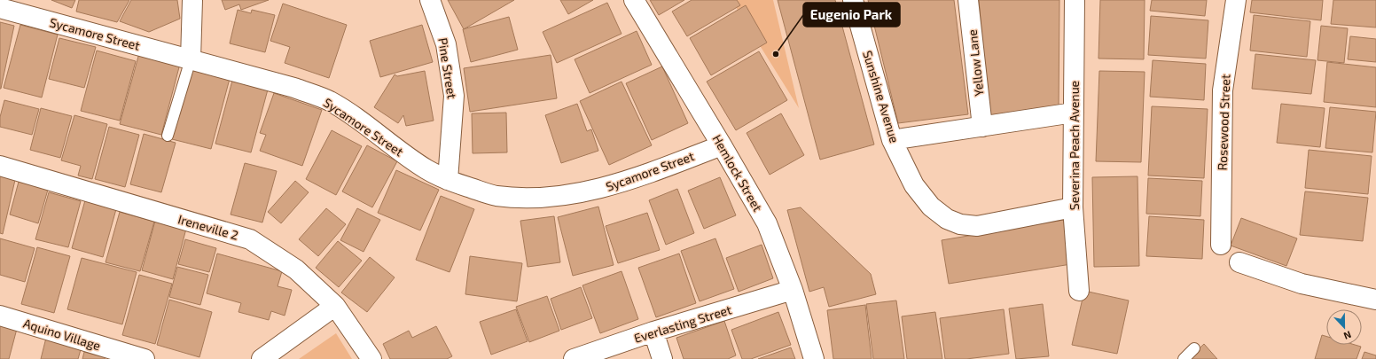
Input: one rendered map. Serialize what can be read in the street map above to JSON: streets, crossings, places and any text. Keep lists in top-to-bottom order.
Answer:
{
  "streets": {
    "street": [
      "Sycamore Street",
      "Yellow Lane",
      "Pine Street",
      "Sunshine Avenue",
      "Rosewood Street",
      "Severina Peach Avenue",
      "Hemlock Street",
      "Ireneville 2",
      "Everlasting Street",
      "Aquino Village"
    ]
  },
  "crossings": [
    ["Sycamore Street", "Pine Street"],
    ["Sycamore Street", "Hemlock Street"],
    ["Sunshine Avenue", "Severina Peach Avenue"],
    ["Hemlock Street", "Everlasting Street"]
  ],
  "places": ["Eugenio Park"],
  "north": "bottom"
}
